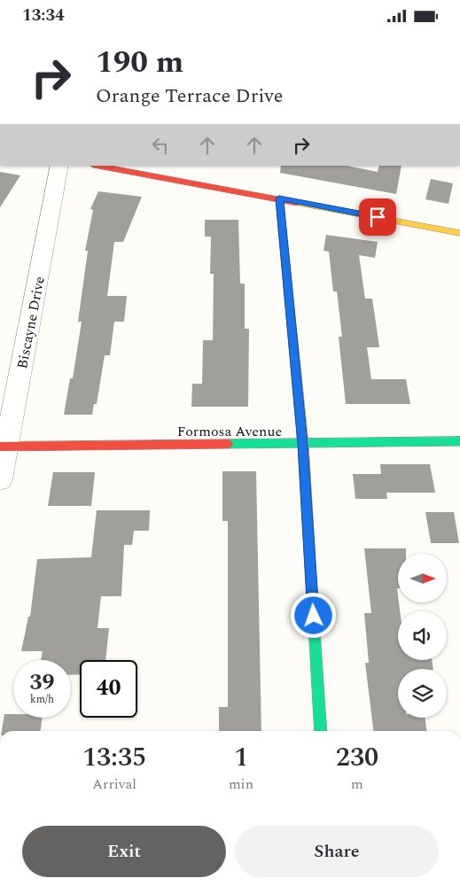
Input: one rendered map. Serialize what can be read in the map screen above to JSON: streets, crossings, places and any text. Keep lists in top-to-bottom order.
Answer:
{
  "streets": {
    "street": ["Biscayne Drive", "Formosa Avenue"]
  },
  "crossings": [
    ["Biscayne Drive", "Formosa Avenue"]
  ],
  "north": "right",
  "page": {
    "status": "13:34",
    "turn": ["190 m", "Orange Terrace Drive"],
    "speed": "39 km/h",
    "limit": "40",
    "eta": [
      "13:35",
      "Arrival",
      "1",
      "min",
      "230",
      "m"
    ],
    "buttons": ["Exit", "Share"]
  }
}
